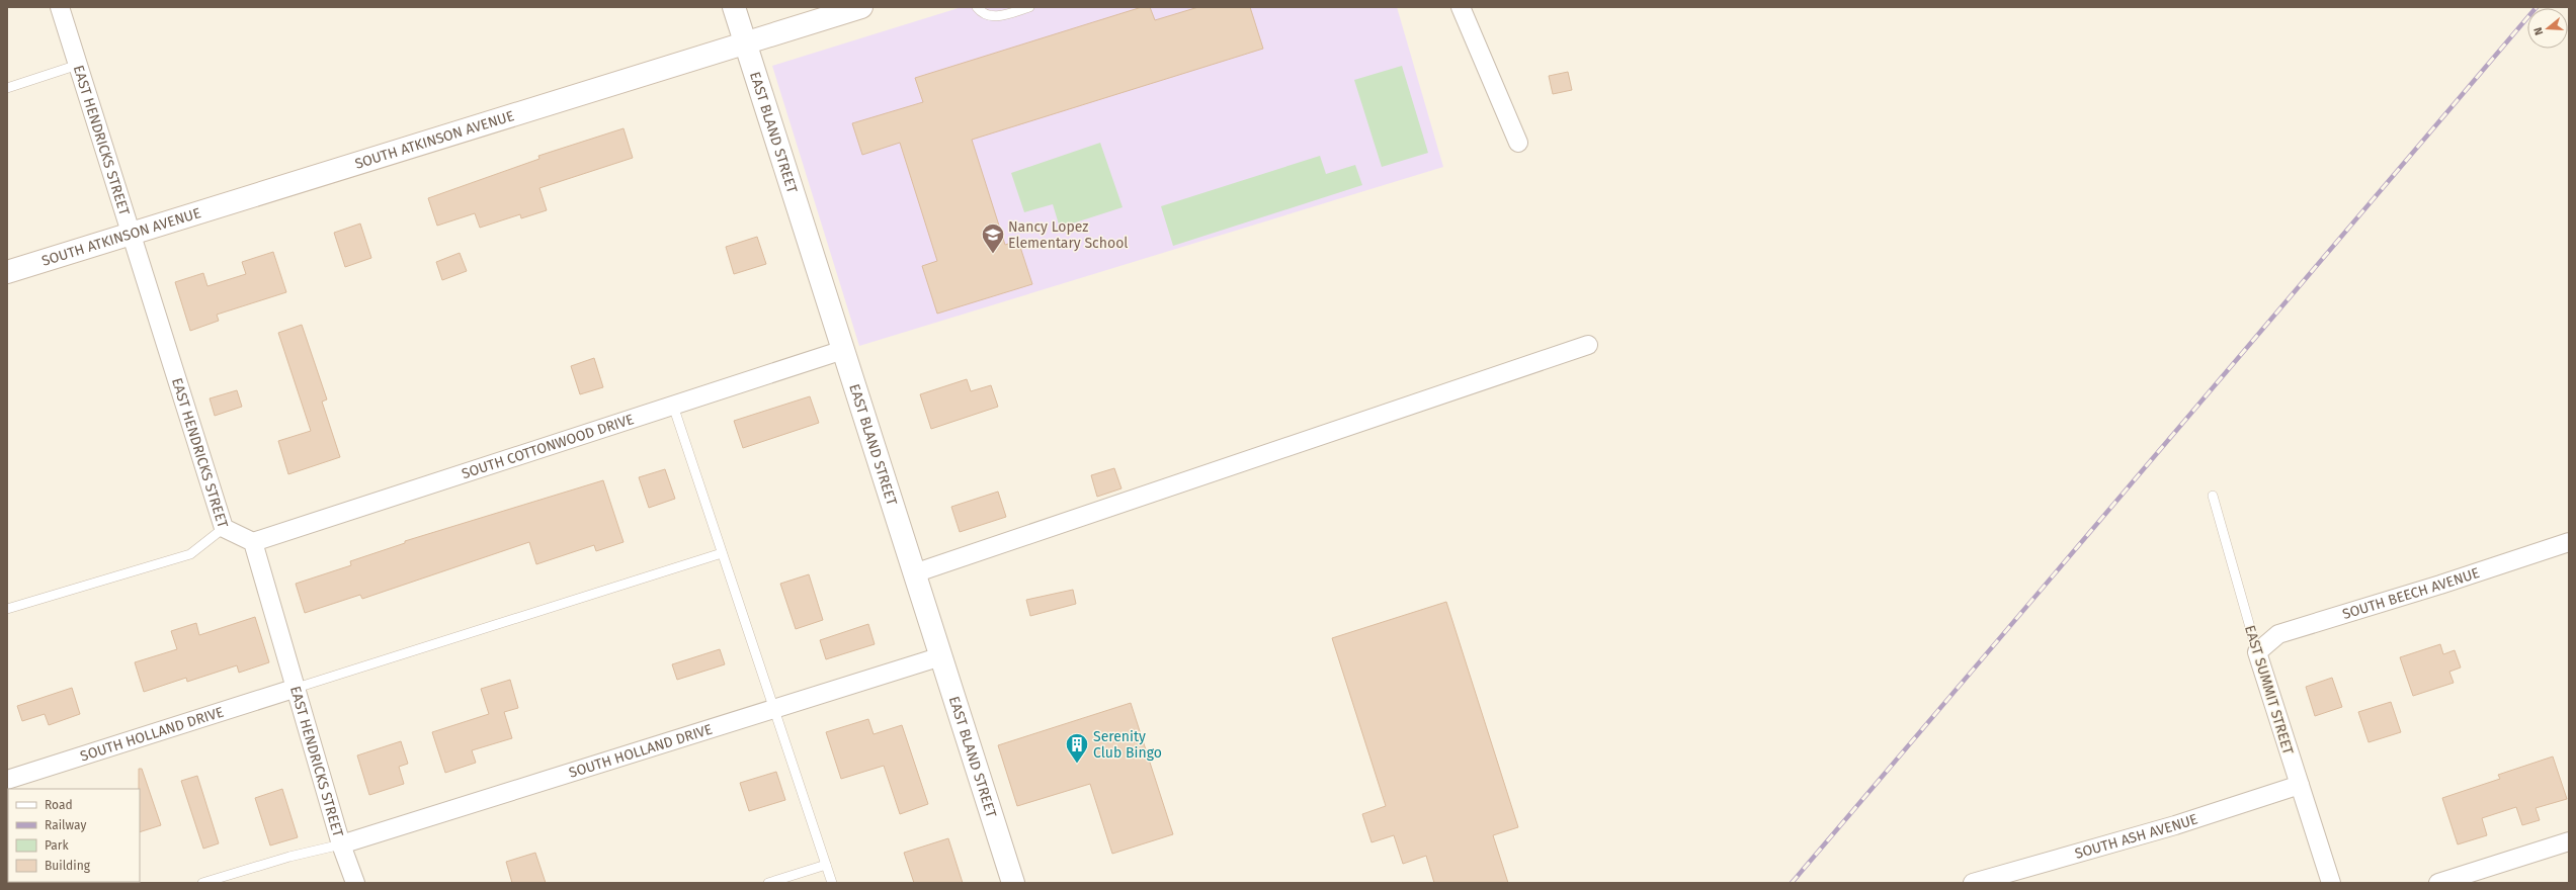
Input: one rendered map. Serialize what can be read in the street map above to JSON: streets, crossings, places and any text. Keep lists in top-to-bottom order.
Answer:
{
  "streets": {
    "street": [
      "EAST BLAND STREET",
      "EAST HENDRICKS STREET",
      "SOUTH ATKINSON AVENUE",
      "SOUTH COTTONWOOD DRIVE",
      "SOUTH BEECH AVENUE",
      "EAST SUMMIT STREET",
      "SOUTH HOLLAND DRIVE",
      "SOUTH ASH AVENUE"
    ]
  },
  "crossings": [
    ["EAST BLAND STREET", "SOUTH ATKINSON AVENUE"],
    ["EAST BLAND STREET", "SOUTH COTTONWOOD DRIVE"],
    ["EAST BLAND STREET", "SOUTH HOLLAND DRIVE"],
    ["EAST HENDRICKS STREET", "SOUTH ATKINSON AVENUE"],
    ["EAST HENDRICKS STREET", "SOUTH COTTONWOOD DRIVE"],
    ["EAST HENDRICKS STREET", "SOUTH HOLLAND DRIVE"],
    ["SOUTH BEECH AVENUE", "EAST SUMMIT STREET"],
    ["EAST SUMMIT STREET", "SOUTH ASH AVENUE"]
  ],
  "places": {
    "school or university": ["Nancy Lopez Elementary School"],
    "building": ["Serenity Club Bingo"]
  },
  "legend": [
    "Road",
    "Railway",
    "Park",
    "Building"
  ],
  "north": "left"
}
